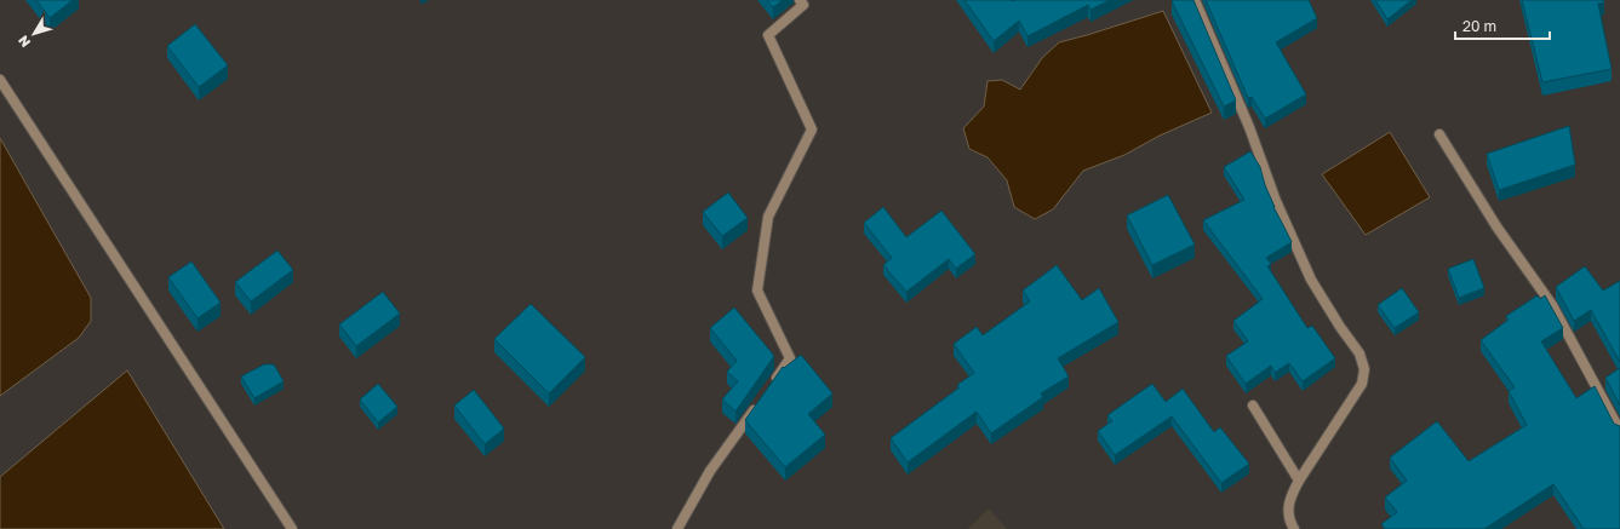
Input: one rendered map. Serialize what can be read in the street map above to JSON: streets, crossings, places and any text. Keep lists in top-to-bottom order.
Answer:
{
  "scale_bar": "20 m",
  "north": "bottom left"
}
